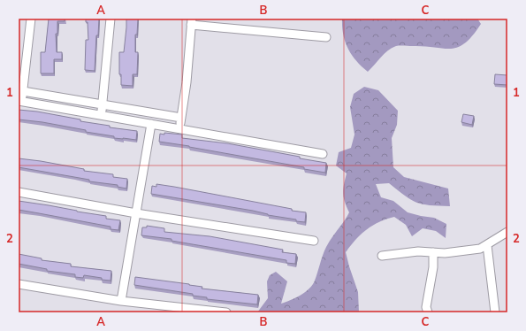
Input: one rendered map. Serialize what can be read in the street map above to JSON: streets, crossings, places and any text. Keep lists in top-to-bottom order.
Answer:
{
  "grid": {
    "columns": ["A", "B", "C"],
    "rows": ["1", "2"]
  }
}
